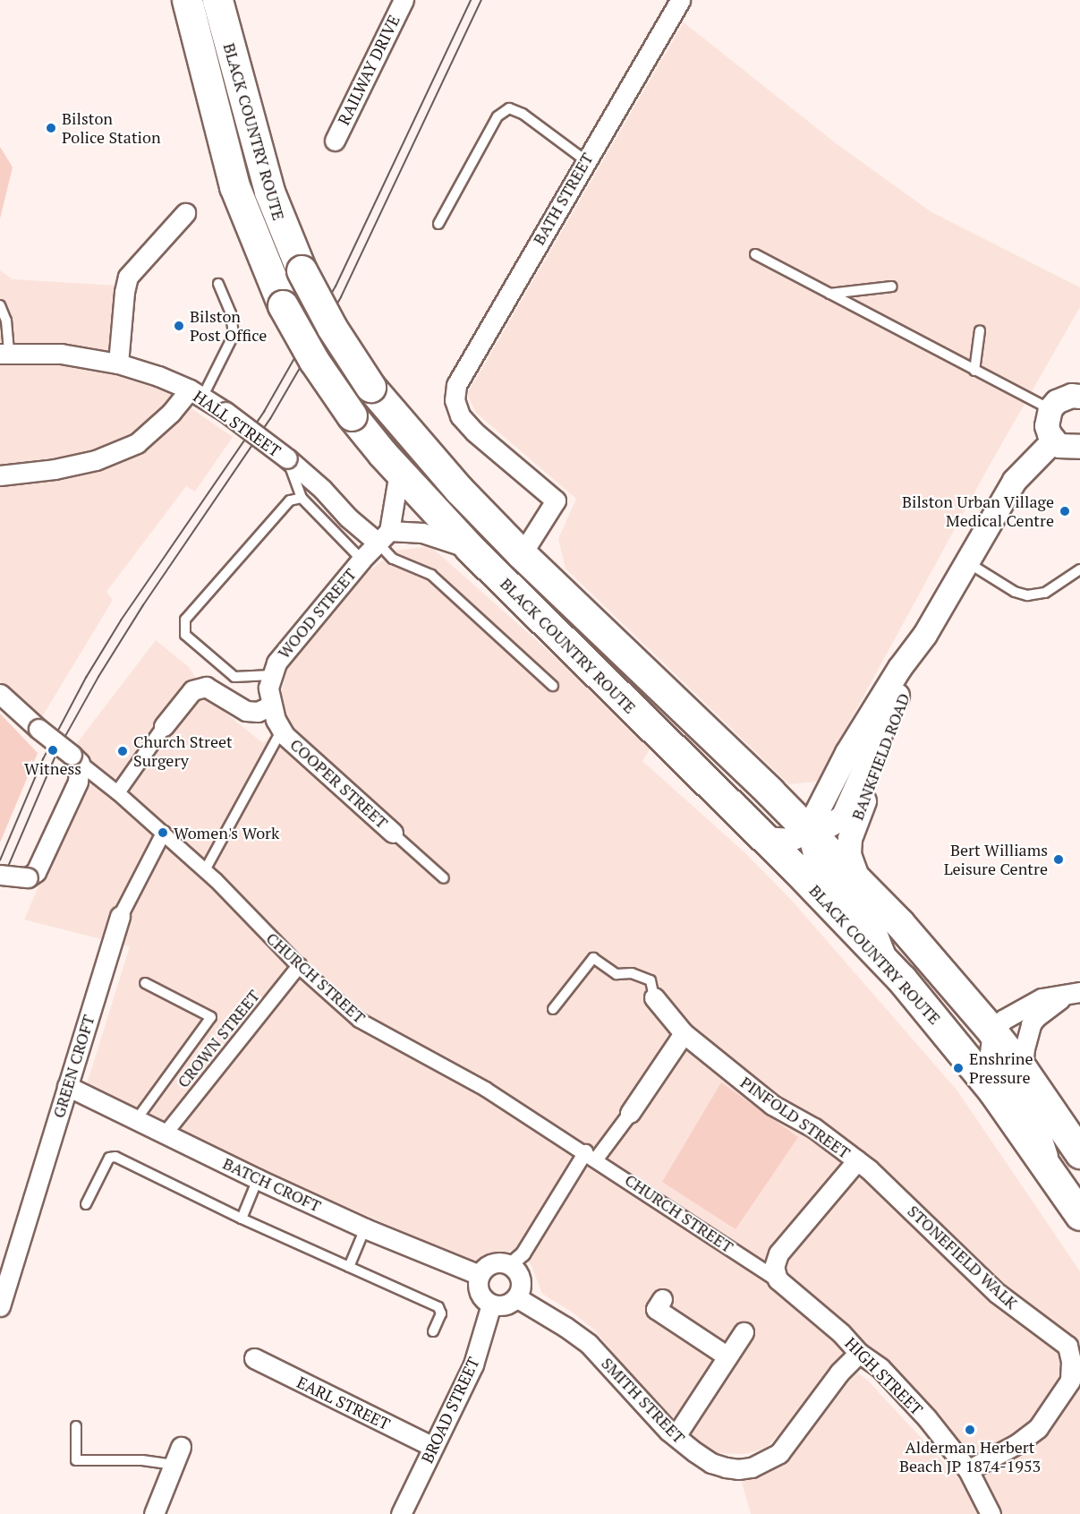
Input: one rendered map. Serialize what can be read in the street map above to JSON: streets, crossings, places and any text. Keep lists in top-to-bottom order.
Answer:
{
  "streets": {
    "highway": ["BLACK COUNTRY ROUTE"],
    "street": [
      "RAILWAY DRIVE",
      "BATH STREET",
      "HALL STREET",
      "WOOD STREET",
      "BANKFIELD ROAD",
      "COOPER STREET",
      "CHURCH STREET",
      "CROWN STREET",
      "GREEN CROFT",
      "PINFOLD STREET",
      "BATCH CROFT",
      "STONEFIELD WALK",
      "HIGH STREET",
      "SMITH STREET",
      "EARL STREET",
      "BROAD STREET"
    ]
  },
  "crossings": [
    ["BLACK COUNTRY ROUTE", "BATH STREET"],
    ["BLACK COUNTRY ROUTE", "BANKFIELD ROAD"],
    ["HALL STREET", "WOOD STREET"],
    ["WOOD STREET", "COOPER STREET"],
    ["CHURCH STREET", "CROWN STREET"],
    ["CHURCH STREET", "GREEN CROFT"],
    ["CHURCH STREET", "HIGH STREET"],
    ["CROWN STREET", "BATCH CROFT"],
    ["GREEN CROFT", "BATCH CROFT"],
    ["PINFOLD STREET", "STONEFIELD WALK"],
    ["BATCH CROFT", "SMITH STREET"],
    ["BATCH CROFT", "BROAD STREET"],
    ["STONEFIELD WALK", "HIGH STREET"],
    ["HIGH STREET", "SMITH STREET"],
    ["SMITH STREET", "BROAD STREET"],
    ["EARL STREET", "BROAD STREET"]
  ],
  "places": [
    "Bilston Police Station",
    "Bilston Post Office",
    "Bilston Urban Village Medical Centre",
    "Witness",
    "Church Street Surgery",
    "Women's Work",
    "Bert Williams Leisure Centre",
    "Enshrine Pressure",
    "Alderman Herbert Beach JP 1874-1953"
  ]
}
